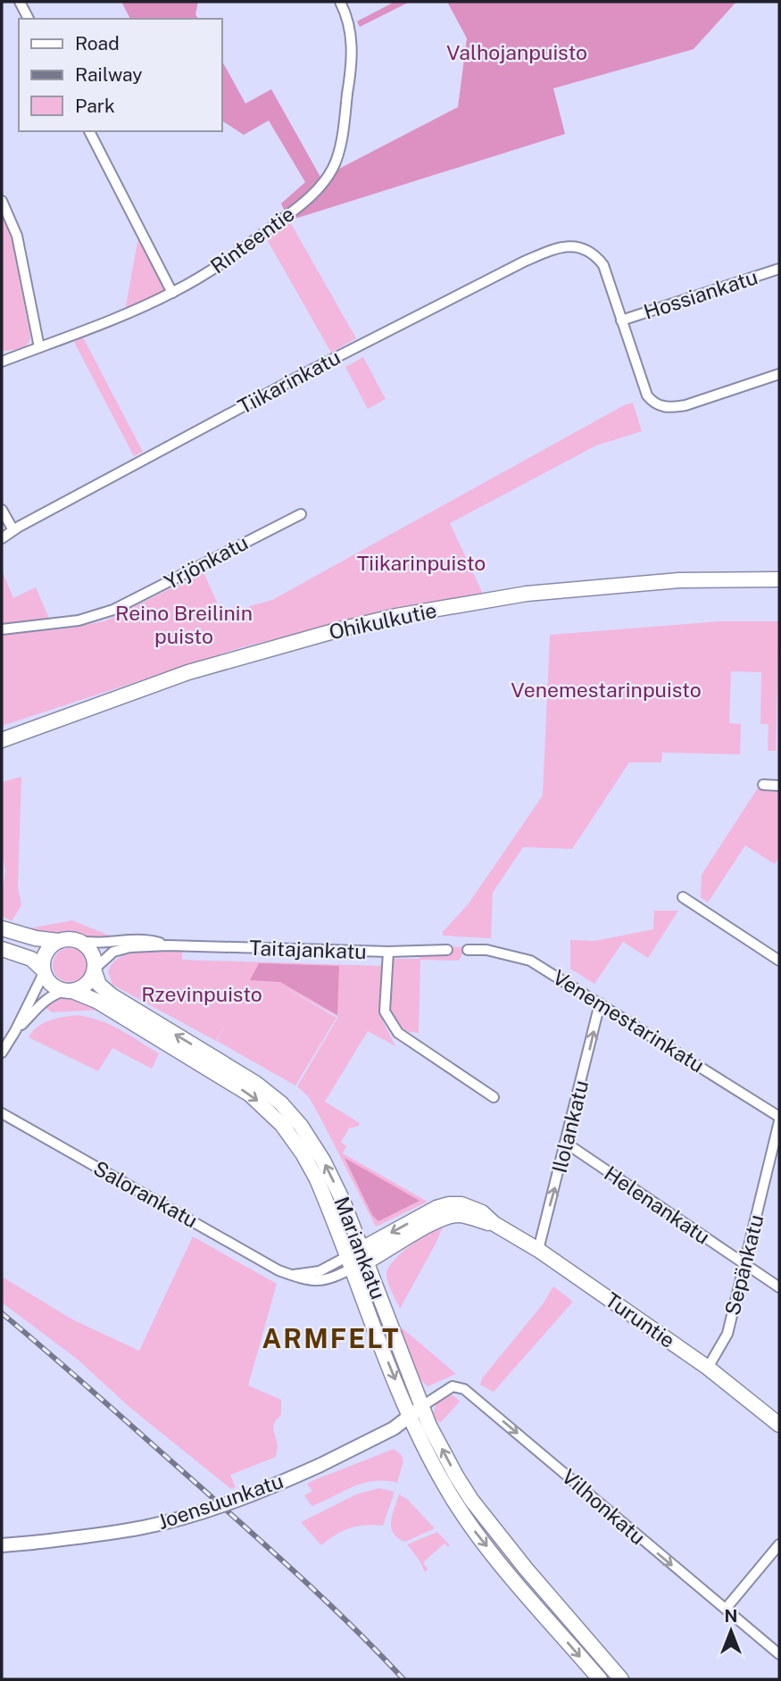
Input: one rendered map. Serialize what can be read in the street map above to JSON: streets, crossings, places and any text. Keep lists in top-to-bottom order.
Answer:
{
  "streets": {
    "main road": ["Ohikulkutie", "Mariankatu", "Turuntie"],
    "street": [
      "Rinteentie",
      "Hossiankatu",
      "Tiikarinkatu",
      "Yrjönkatu",
      "Taitajankatu",
      "Venemestarinkatu",
      "Ilolankatu",
      "Salorankatu",
      "Helenankatu",
      "Sepänkatu",
      "Joensuunkatu",
      "Vilhonkatu"
    ]
  },
  "crossings": [
    ["Hossiankatu", "Tiikarinkatu"],
    ["Taitajankatu", "Mariankatu"],
    ["Venemestarinkatu", "Ilolankatu"],
    ["Ilolankatu", "Helenankatu"],
    ["Ilolankatu", "Turuntie"],
    ["Salorankatu", "Mariankatu"],
    ["Salorankatu", "Turuntie"],
    ["Helenankatu", "Sepänkatu"],
    ["Mariankatu", "Turuntie"],
    ["Mariankatu", "Joensuunkatu"],
    ["Mariankatu", "Vilhonkatu"],
    ["Sepänkatu", "Turuntie"],
    ["Joensuunkatu", "Vilhonkatu"]
  ],
  "one_way": ["Ilolankatu", "Vilhonkatu"],
  "districts": ["ARMFELT"],
  "parks": [
    "Valhojanpuisto",
    "Tiikarinpuisto",
    "Reino Breilinin puisto",
    "Venemestarinpuisto",
    "Rzevinpuisto"
  ],
  "legend": ["Road", "Railway", "Park"],
  "north": "top"
}
